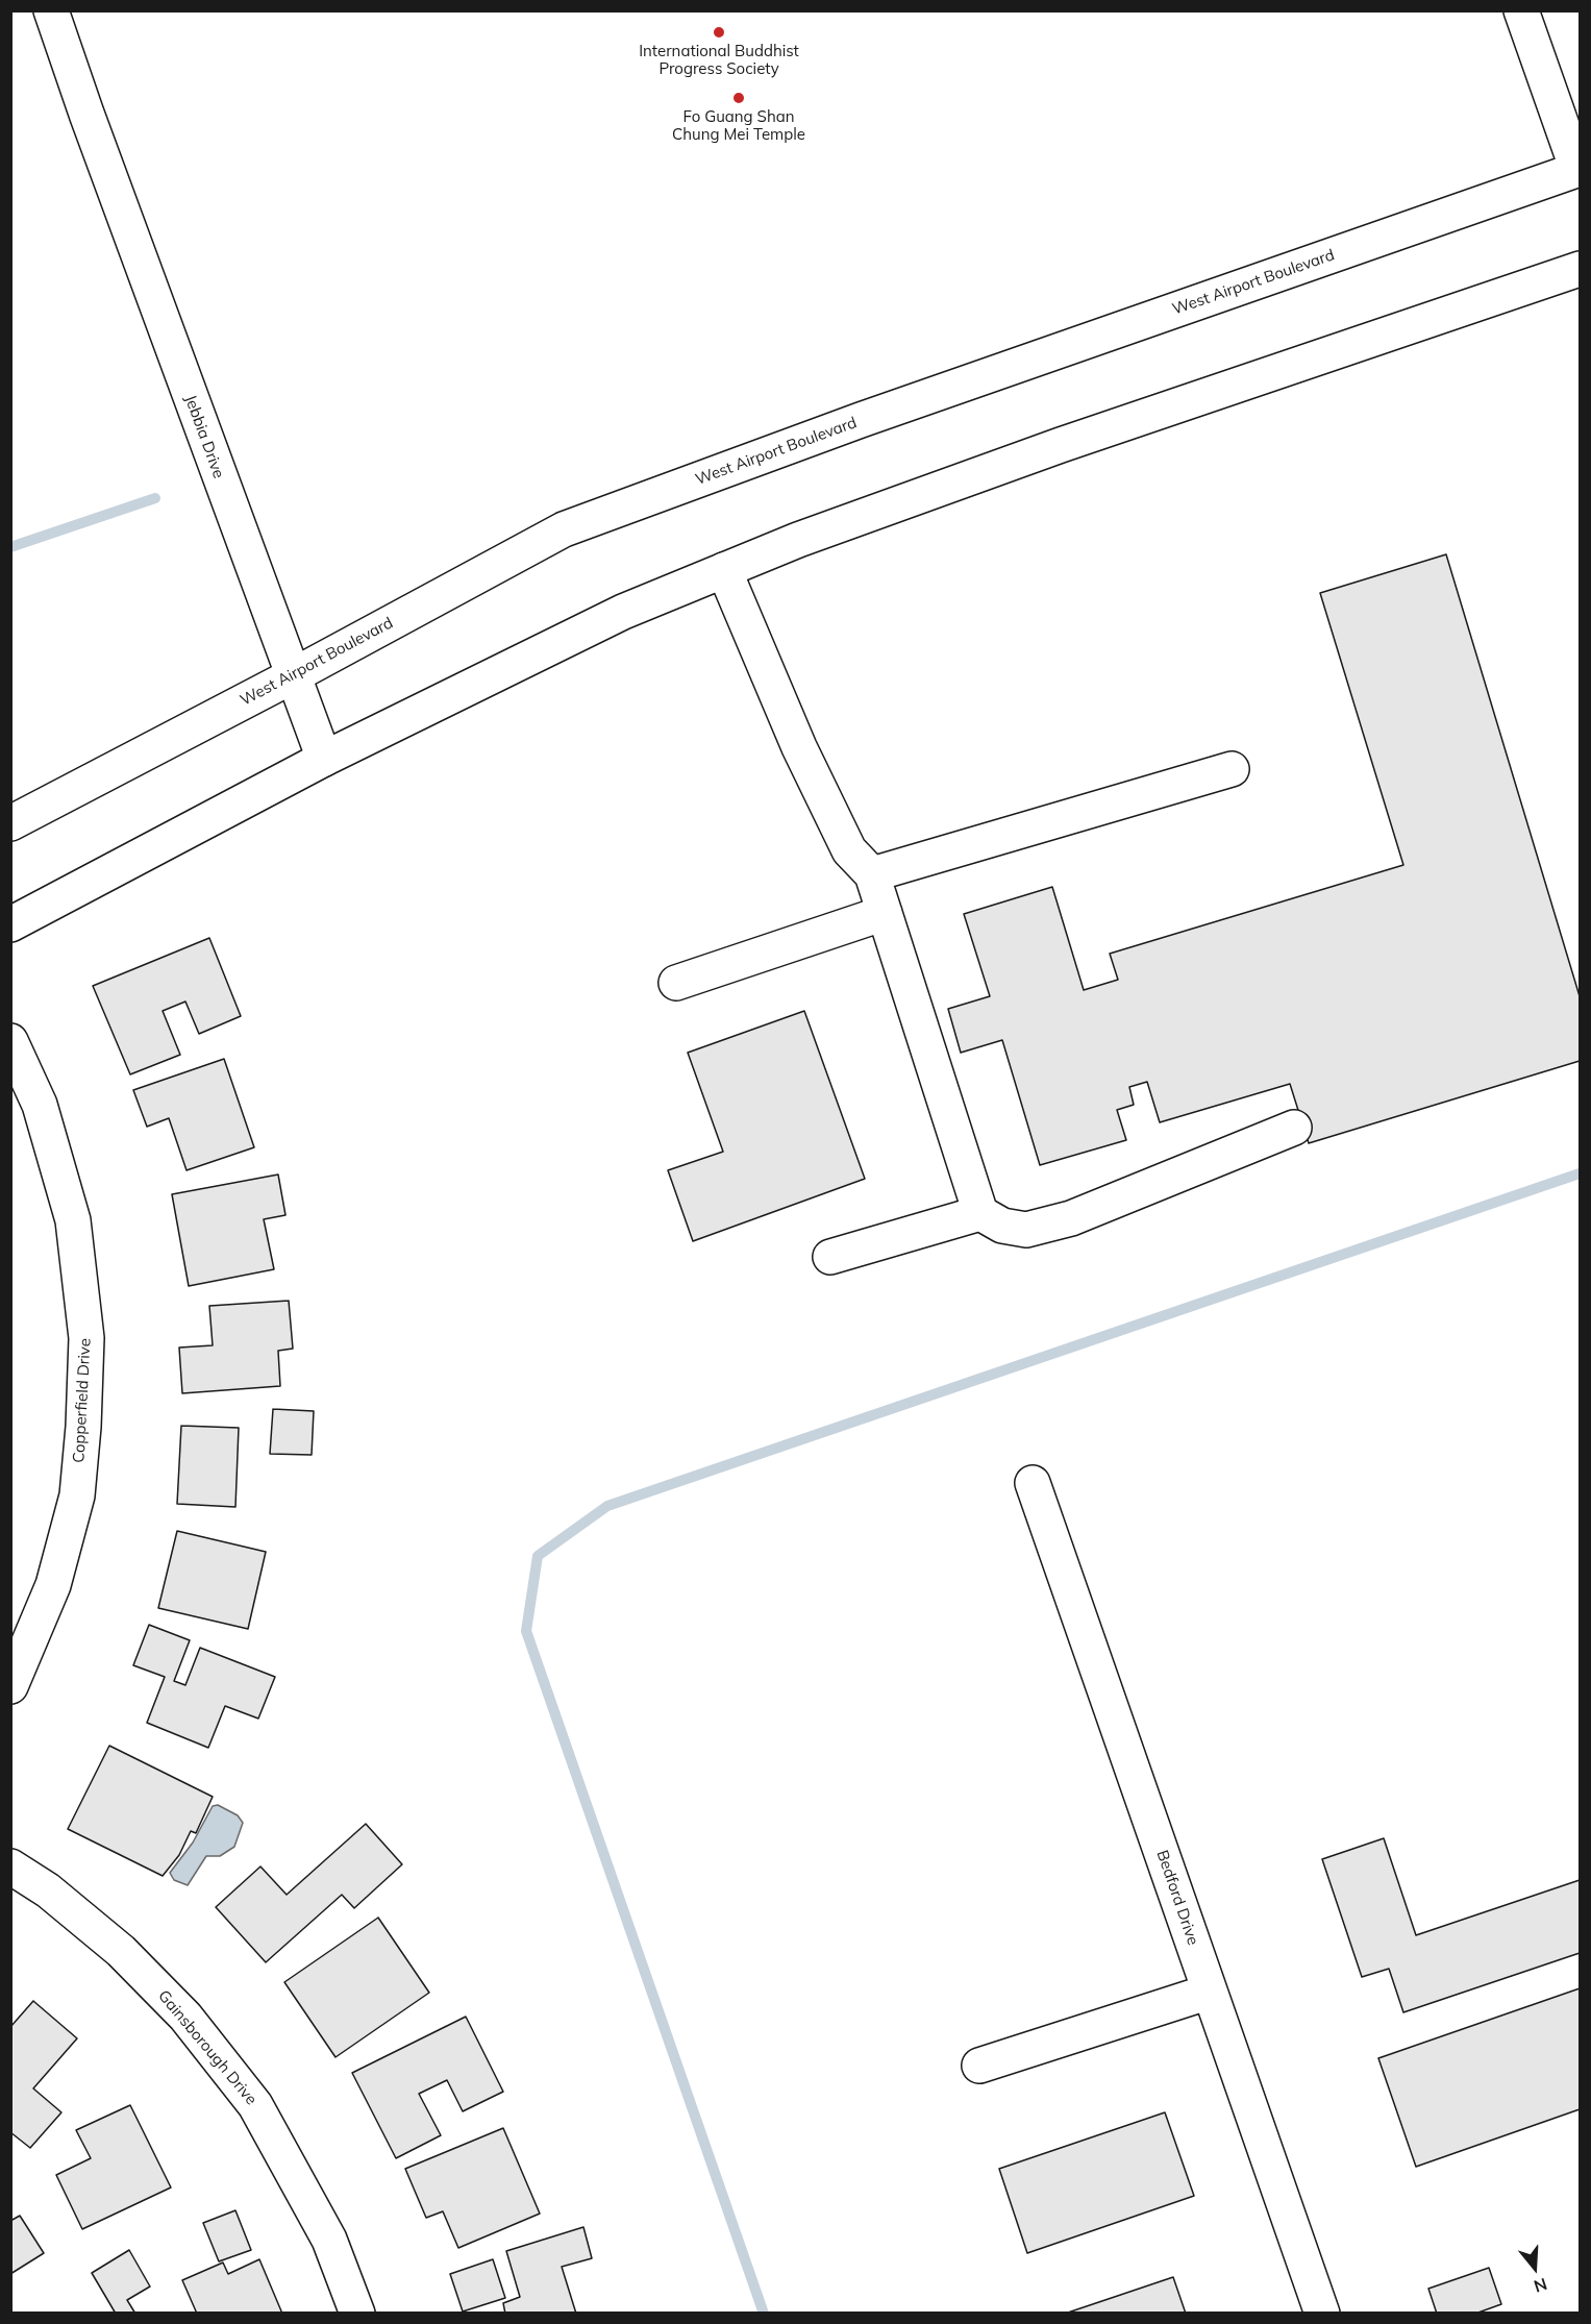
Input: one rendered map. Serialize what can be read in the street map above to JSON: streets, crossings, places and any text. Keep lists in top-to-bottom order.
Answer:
{
  "streets": {
    "main road": [
      "West Airport Boulevard",
      "Jebbia Drive",
      "Copperfield Drive",
      "Bedford Drive",
      "Gainsborough Drive"
    ]
  },
  "crossings": [
    ["West Airport Boulevard", "Jebbia Drive"]
  ],
  "places": ["International Buddhist Progress Society", "Fo Guang Shan Chung Mei Temple"],
  "north": "bottom"
}
